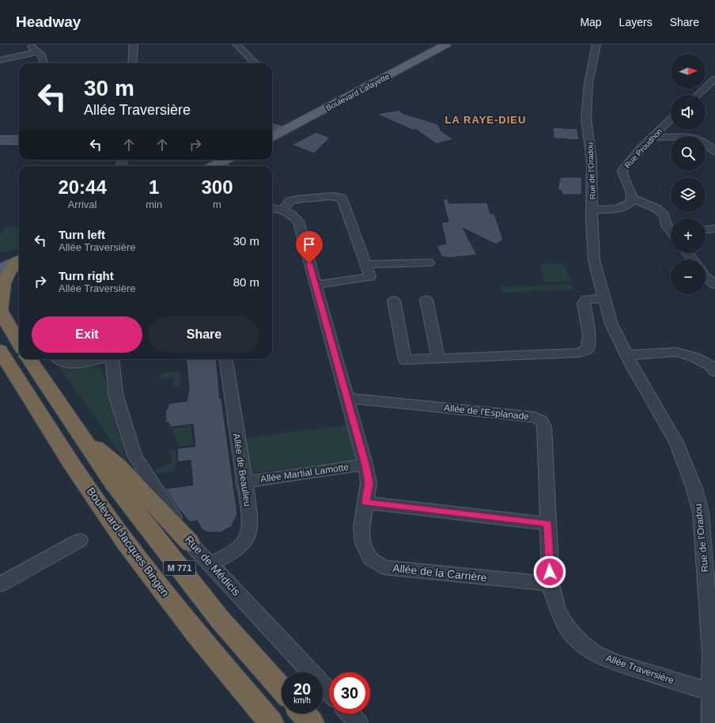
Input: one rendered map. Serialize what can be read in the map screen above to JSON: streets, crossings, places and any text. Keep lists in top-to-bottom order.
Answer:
{
  "streets": {
    "highway": ["Boulevard Jacques Bingen", "M 771"],
    "main road": ["Boulevard Lafayette"],
    "street": [
      "Rue Proudhon",
      "Rue de l'Oradou",
      "Allée de l'Esplanade",
      "Allée de Beaulieu",
      "Allée Martial Lamotte",
      "Rue de Médicis",
      "Allée de la Carrière",
      "Allée Traversière"
    ]
  },
  "crossings": [
    ["Rue de l'Oradou", "Allée Traversière"],
    ["Allée de l'Esplanade", "Allée Traversière"],
    ["Allée de Beaulieu", "Allée Martial Lamotte"],
    ["Allée de Beaulieu", "Rue de Médicis"],
    ["Allée de la Carrière", "Allée Traversière"]
  ],
  "districts": ["LA RAYE-DIEU"],
  "north": "right",
  "page": {
    "header": "Headway",
    "nav": ["Map", "Layers", "Share"],
    "map_buttons": ["+", "−"],
    "turn": ["30 m", "Allée Traversière"],
    "eta": [
      "20:44",
      "Arrival",
      "1",
      "min",
      "300",
      "m"
    ],
    "list": [
      {
        "name": "Turn left",
        "note": "Allée Traversière",
        "value": "30 m"
      },
      {
        "name": "Turn right",
        "note": "Allée Traversière",
        "value": "80 m"
      }
    ],
    "buttons": ["Exit", "Share"],
    "speed": "20 km/h",
    "limit": "30"
  }
}
